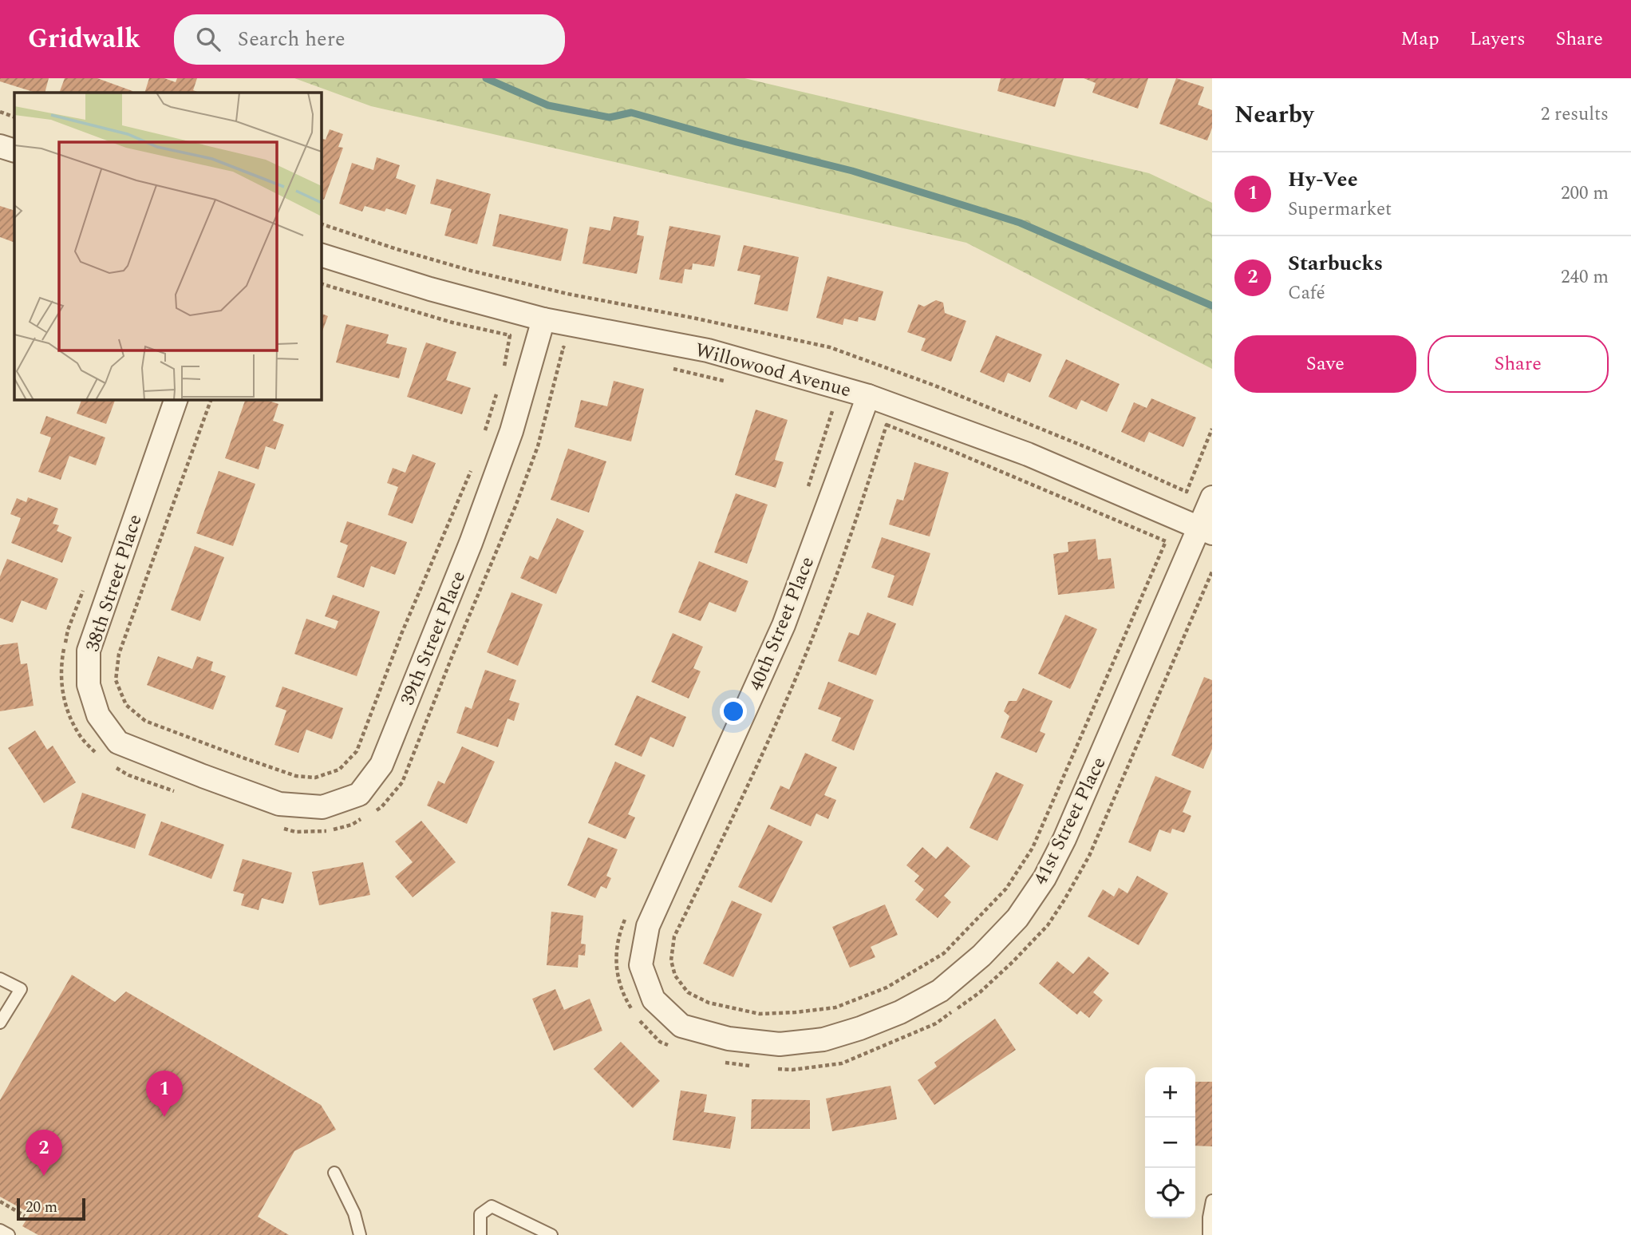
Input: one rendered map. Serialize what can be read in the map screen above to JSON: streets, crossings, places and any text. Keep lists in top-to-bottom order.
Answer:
{
  "streets": {
    "street": [
      "Willowood Avenue",
      "38th Street Place",
      "40th Street Place",
      "39th Street Place",
      "41st Street Place"
    ]
  },
  "crossings": [
    ["Willowood Avenue", "40th Street Place"],
    ["Willowood Avenue", "39th Street Place"],
    ["Willowood Avenue", "41st Street Place"],
    ["38th Street Place", "39th Street Place"],
    ["40th Street Place", "41st Street Place"]
  ],
  "scale_bar": "20 m",
  "page": {
    "header": "Gridwalk",
    "search": "Search here",
    "nav": ["Map", "Layers", "Share"],
    "heading": ["Nearby", "2 results"],
    "list": [
      {
        "mark": "1",
        "name": "Hy-Vee",
        "note": "Supermarket",
        "value": "200 m"
      },
      {
        "mark": "2",
        "name": "Starbucks",
        "note": "Café",
        "value": "240 m"
      }
    ],
    "buttons": ["Save", "Share"],
    "map_buttons": ["+", "−"],
    "pins": ["1", "2"],
    "scale": "20 m"
  }
}
